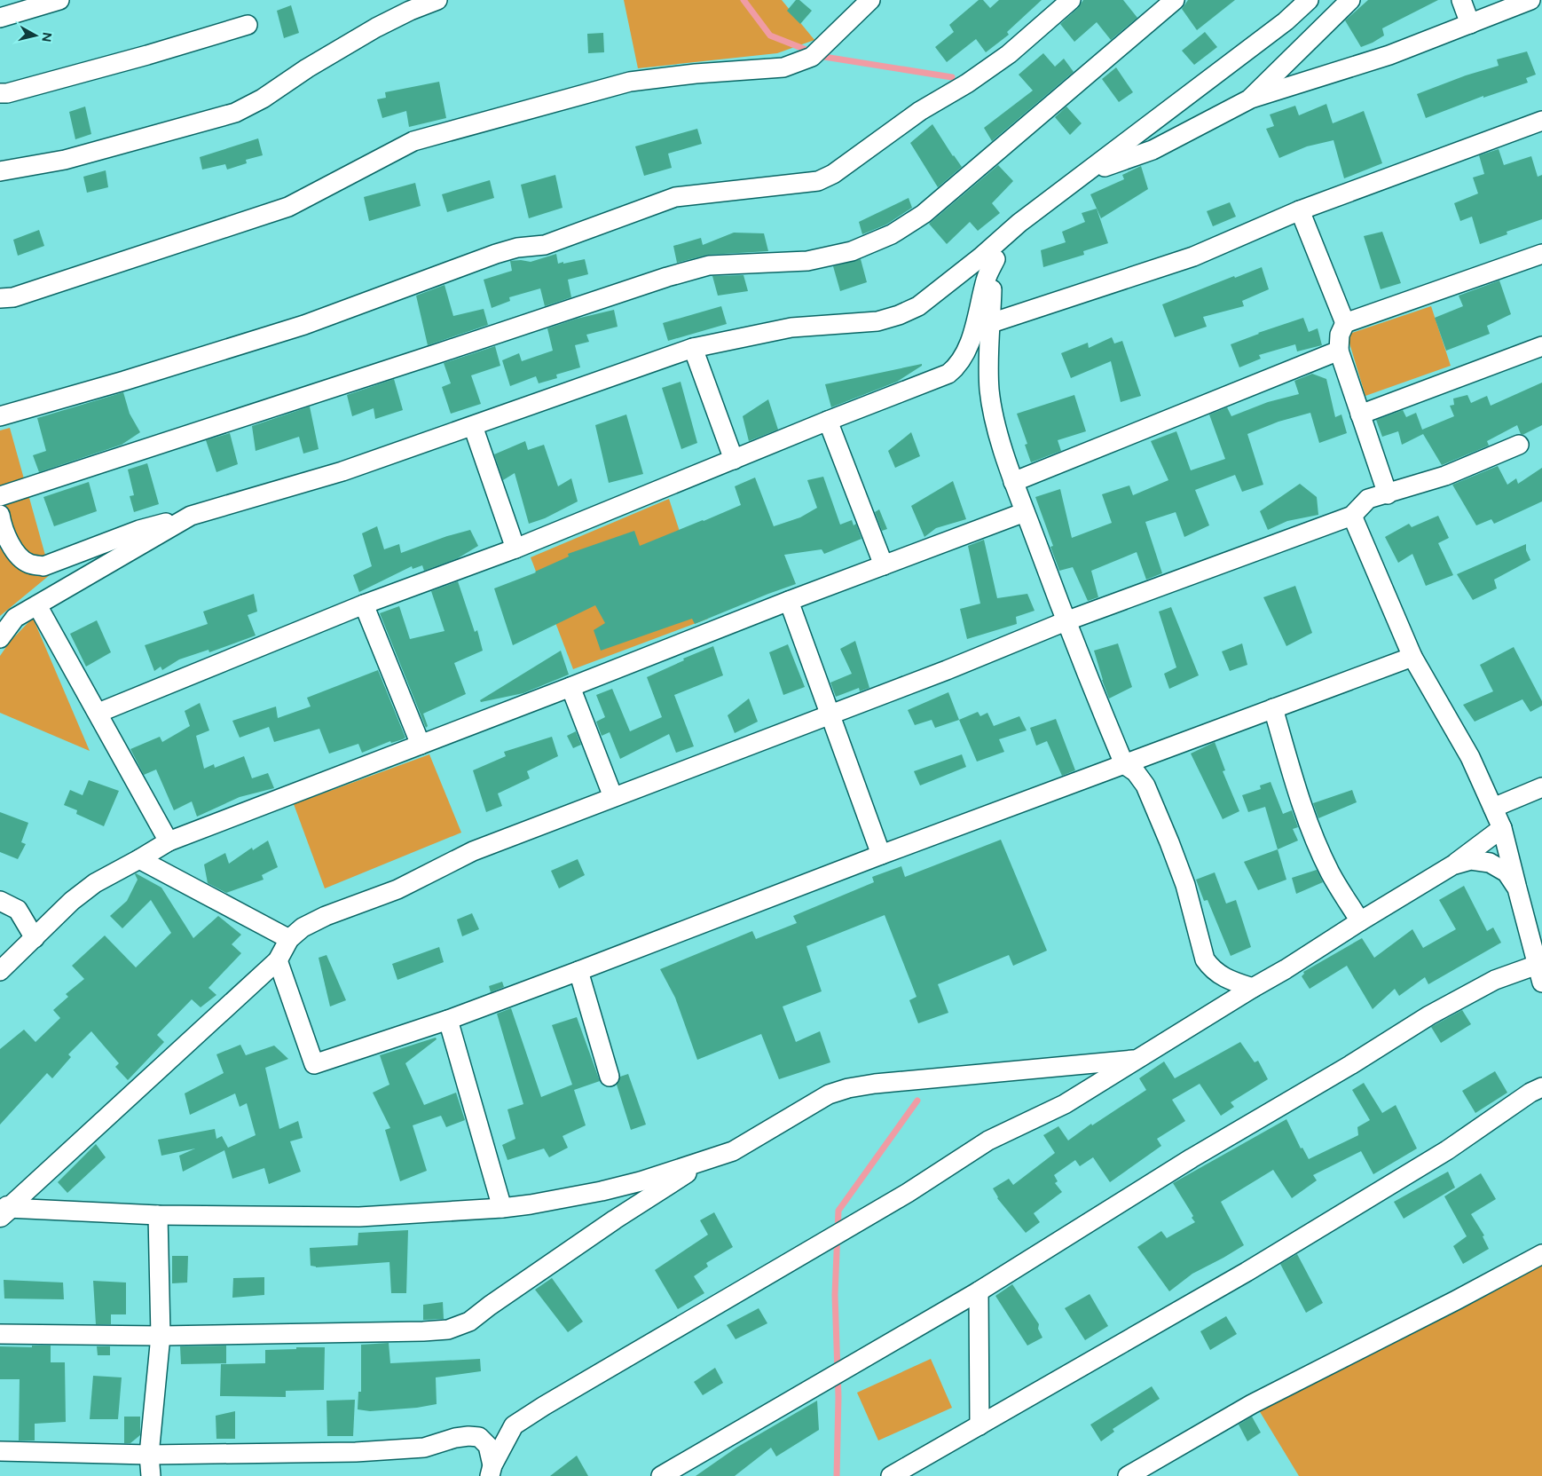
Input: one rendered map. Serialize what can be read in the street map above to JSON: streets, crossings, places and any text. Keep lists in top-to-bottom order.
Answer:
{
  "north": "right"
}
